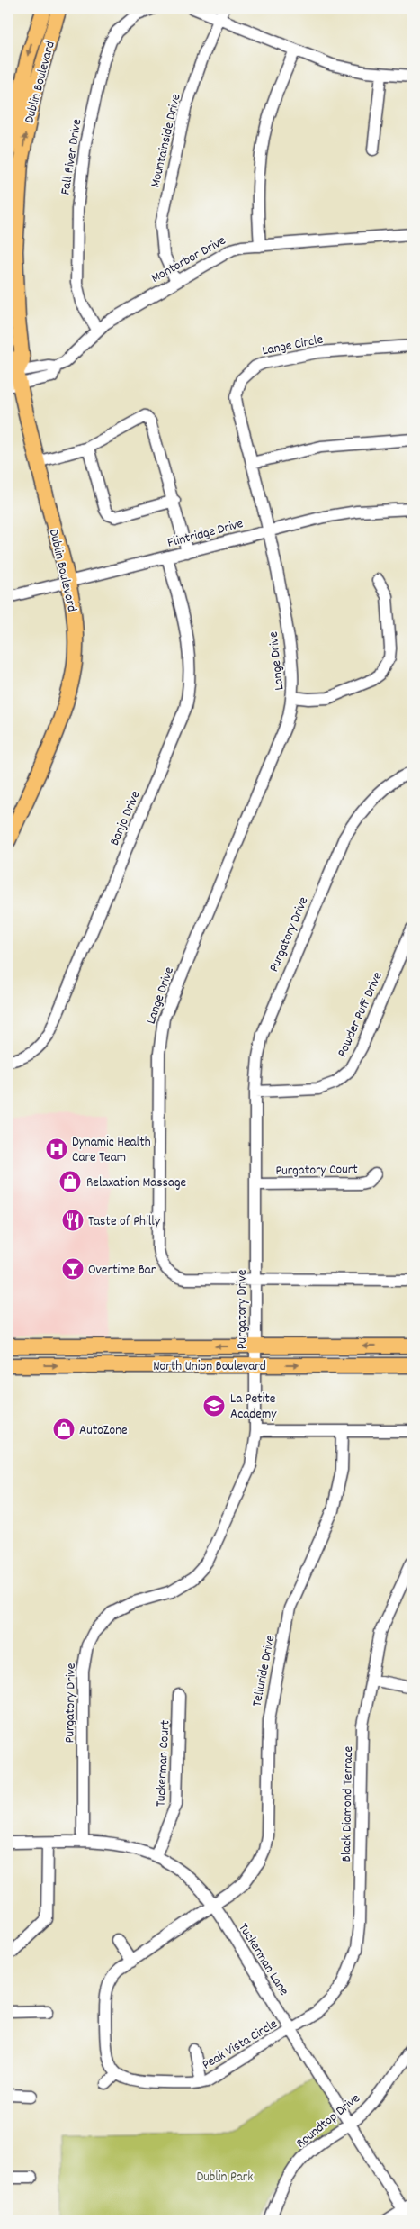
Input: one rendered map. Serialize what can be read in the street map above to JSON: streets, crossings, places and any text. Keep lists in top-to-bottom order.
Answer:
{
  "streets": {
    "main road": ["Dublin Boulevard", "North Union Boulevard"],
    "street": [
      "Mountainside Drive",
      "Fall River Drive",
      "Montarbor Drive",
      "Lange Circle",
      "Flintridge Drive",
      "Lange Drive",
      "Banjo Drive",
      "Purgatory Drive",
      "Powder Puff Drive",
      "Purgatory Court",
      "Telluride Drive",
      "Tuckerman Court",
      "Black Diamond Terrace",
      "Tuckerman Lane",
      "Peak Vista Circle",
      "Roundtop Drive"
    ]
  },
  "crossings": [
    ["Dublin Boulevard", "Montarbor Drive"],
    ["Dublin Boulevard", "Flintridge Drive"],
    ["Mountainside Drive", "Montarbor Drive"],
    ["Fall River Drive", "Montarbor Drive"],
    ["Lange Circle", "Flintridge Drive"],
    ["Lange Circle", "Lange Drive"],
    ["Flintridge Drive", "Lange Drive"],
    ["Flintridge Drive", "Banjo Drive"],
    ["Lange Drive", "Purgatory Drive"],
    ["Purgatory Drive", "Powder Puff Drive"],
    ["Purgatory Drive", "Purgatory Court"],
    ["Purgatory Drive", "North Union Boulevard"],
    ["Purgatory Drive", "Tuckerman Lane"],
    ["Telluride Drive", "Tuckerman Lane"],
    ["Tuckerman Court", "Tuckerman Lane"],
    ["Black Diamond Terrace", "Tuckerman Lane"],
    ["Black Diamond Terrace", "Peak Vista Circle"],
    ["Tuckerman Lane", "Peak Vista Circle"],
    ["Tuckerman Lane", "Roundtop Drive"]
  ],
  "parks": ["Dublin Park"],
  "places": {
    "hospital": ["Dynamic Health Care Team"],
    "shop": ["Relaxation Massage", "AutoZone"],
    "restaurant": ["Taste of Philly"],
    "bar": ["Overtime Bar"],
    "school or university": ["La Petite Academy"]
  }
}
